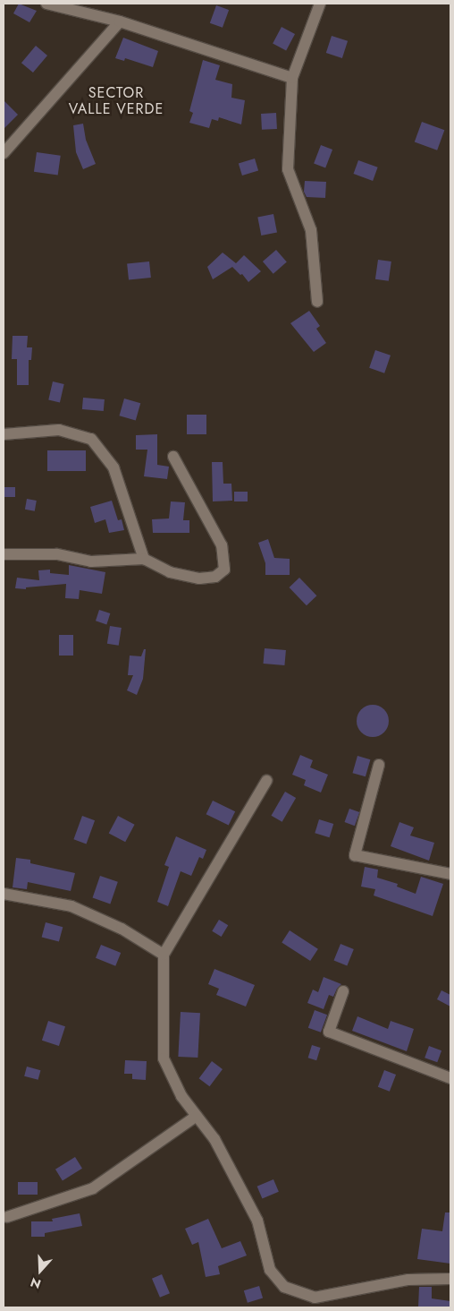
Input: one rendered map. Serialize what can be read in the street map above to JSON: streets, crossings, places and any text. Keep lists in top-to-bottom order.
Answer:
{
  "districts": ["SECTOR VALLE VERDE"],
  "north": "bottom"
}
